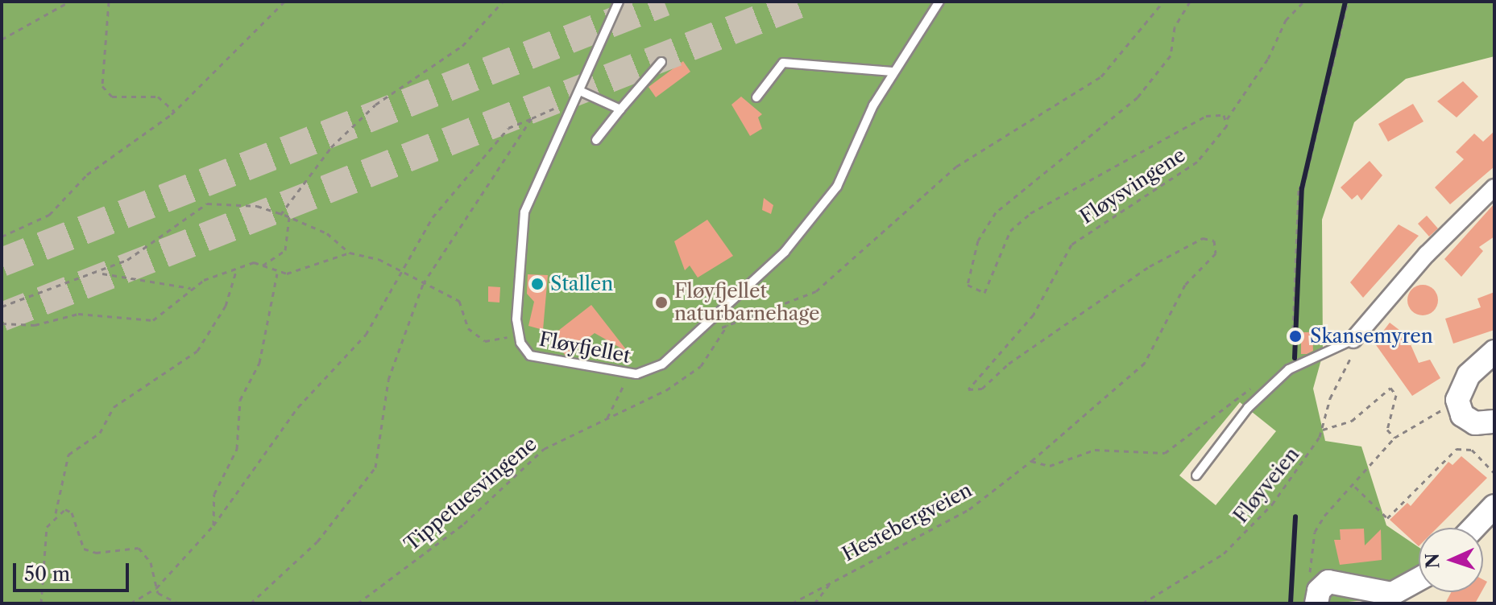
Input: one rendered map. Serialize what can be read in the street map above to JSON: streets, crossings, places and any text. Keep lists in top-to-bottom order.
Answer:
{
  "streets": {
    "lane": ["Fløyfjellet"],
    "path": [
      "Fløysvingene",
      "Fløyveien",
      "Tippetuesvingene",
      "Hestebergveien"
    ]
  },
  "crossings": [
    ["Fløysvingene", "Hestebergveien"]
  ],
  "places": ["Stallen", "Fløyfjellet naturbarnehage", "Skansemyren"],
  "scale_bar": "50 m",
  "north": "left"
}
